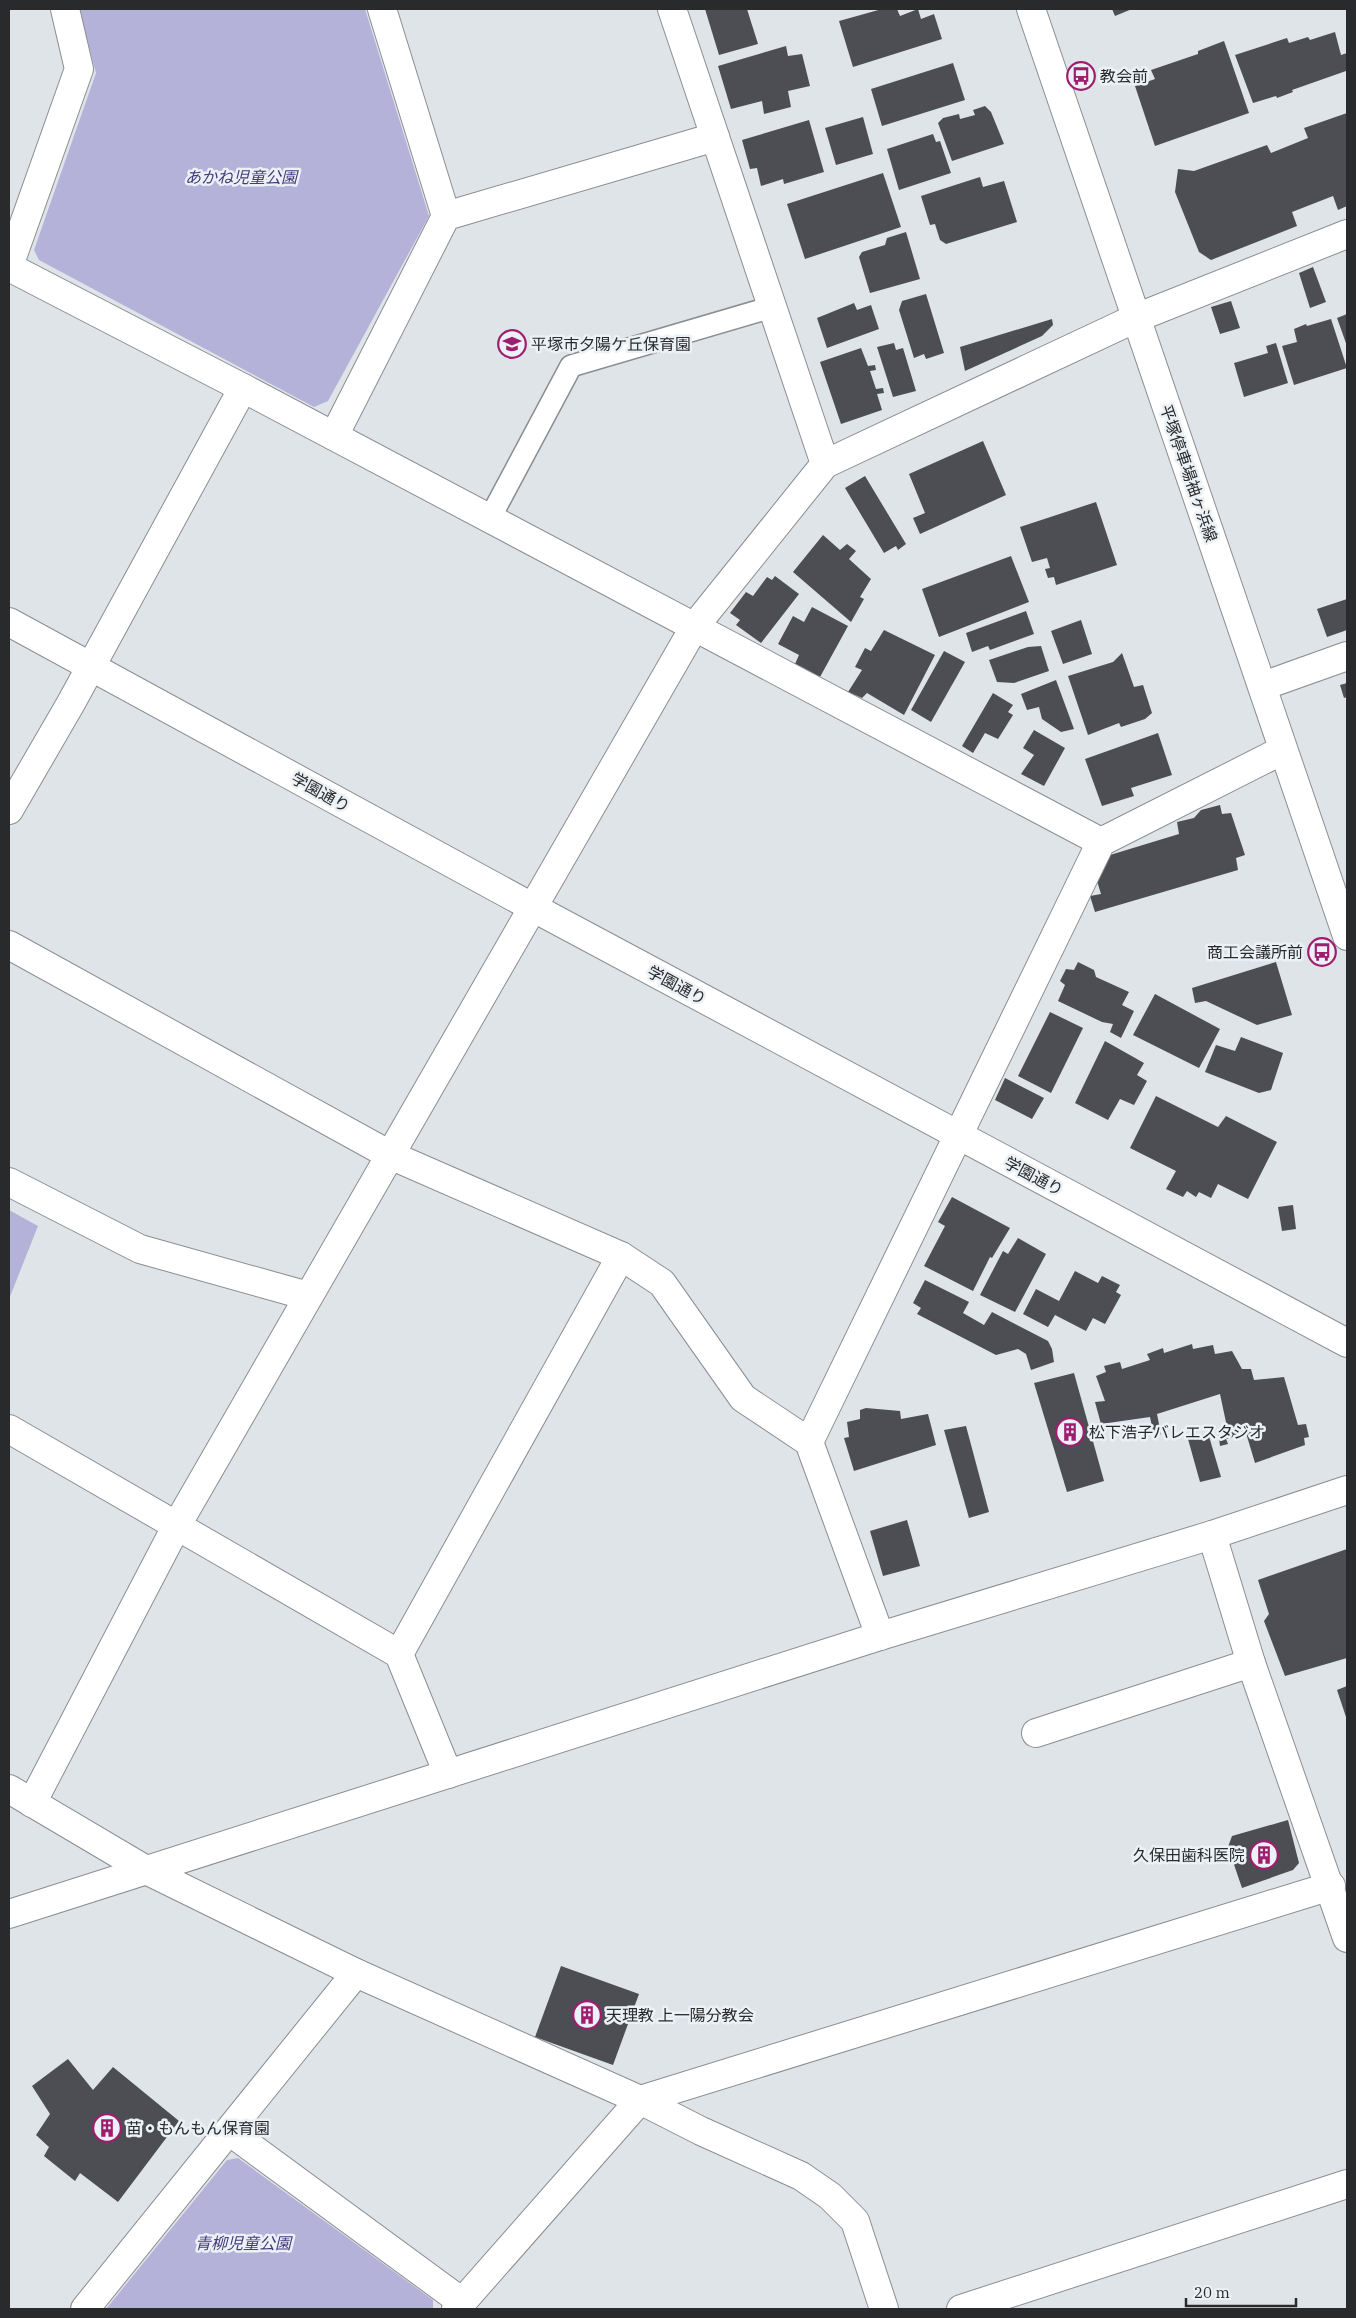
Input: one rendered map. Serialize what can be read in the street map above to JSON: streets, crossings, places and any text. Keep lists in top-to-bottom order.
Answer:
{
  "streets": {
    "street": ["平塚停車場袖ヶ浜線", "学園通り"]
  },
  "parks": ["あかね児童公園", "青柳児童公園"],
  "places": {
    "bus stop": ["教会前", "商工会議所前"],
    "school or university": ["平塚市夕陽ケ丘保育園"],
    "building": [
      "松下浩子バレエスタジオ",
      "久保田歯科医院",
      "天理教 上一陽分教会",
      "苗・もんもん保育園"
    ]
  },
  "scale_bar": "20 m"
}
